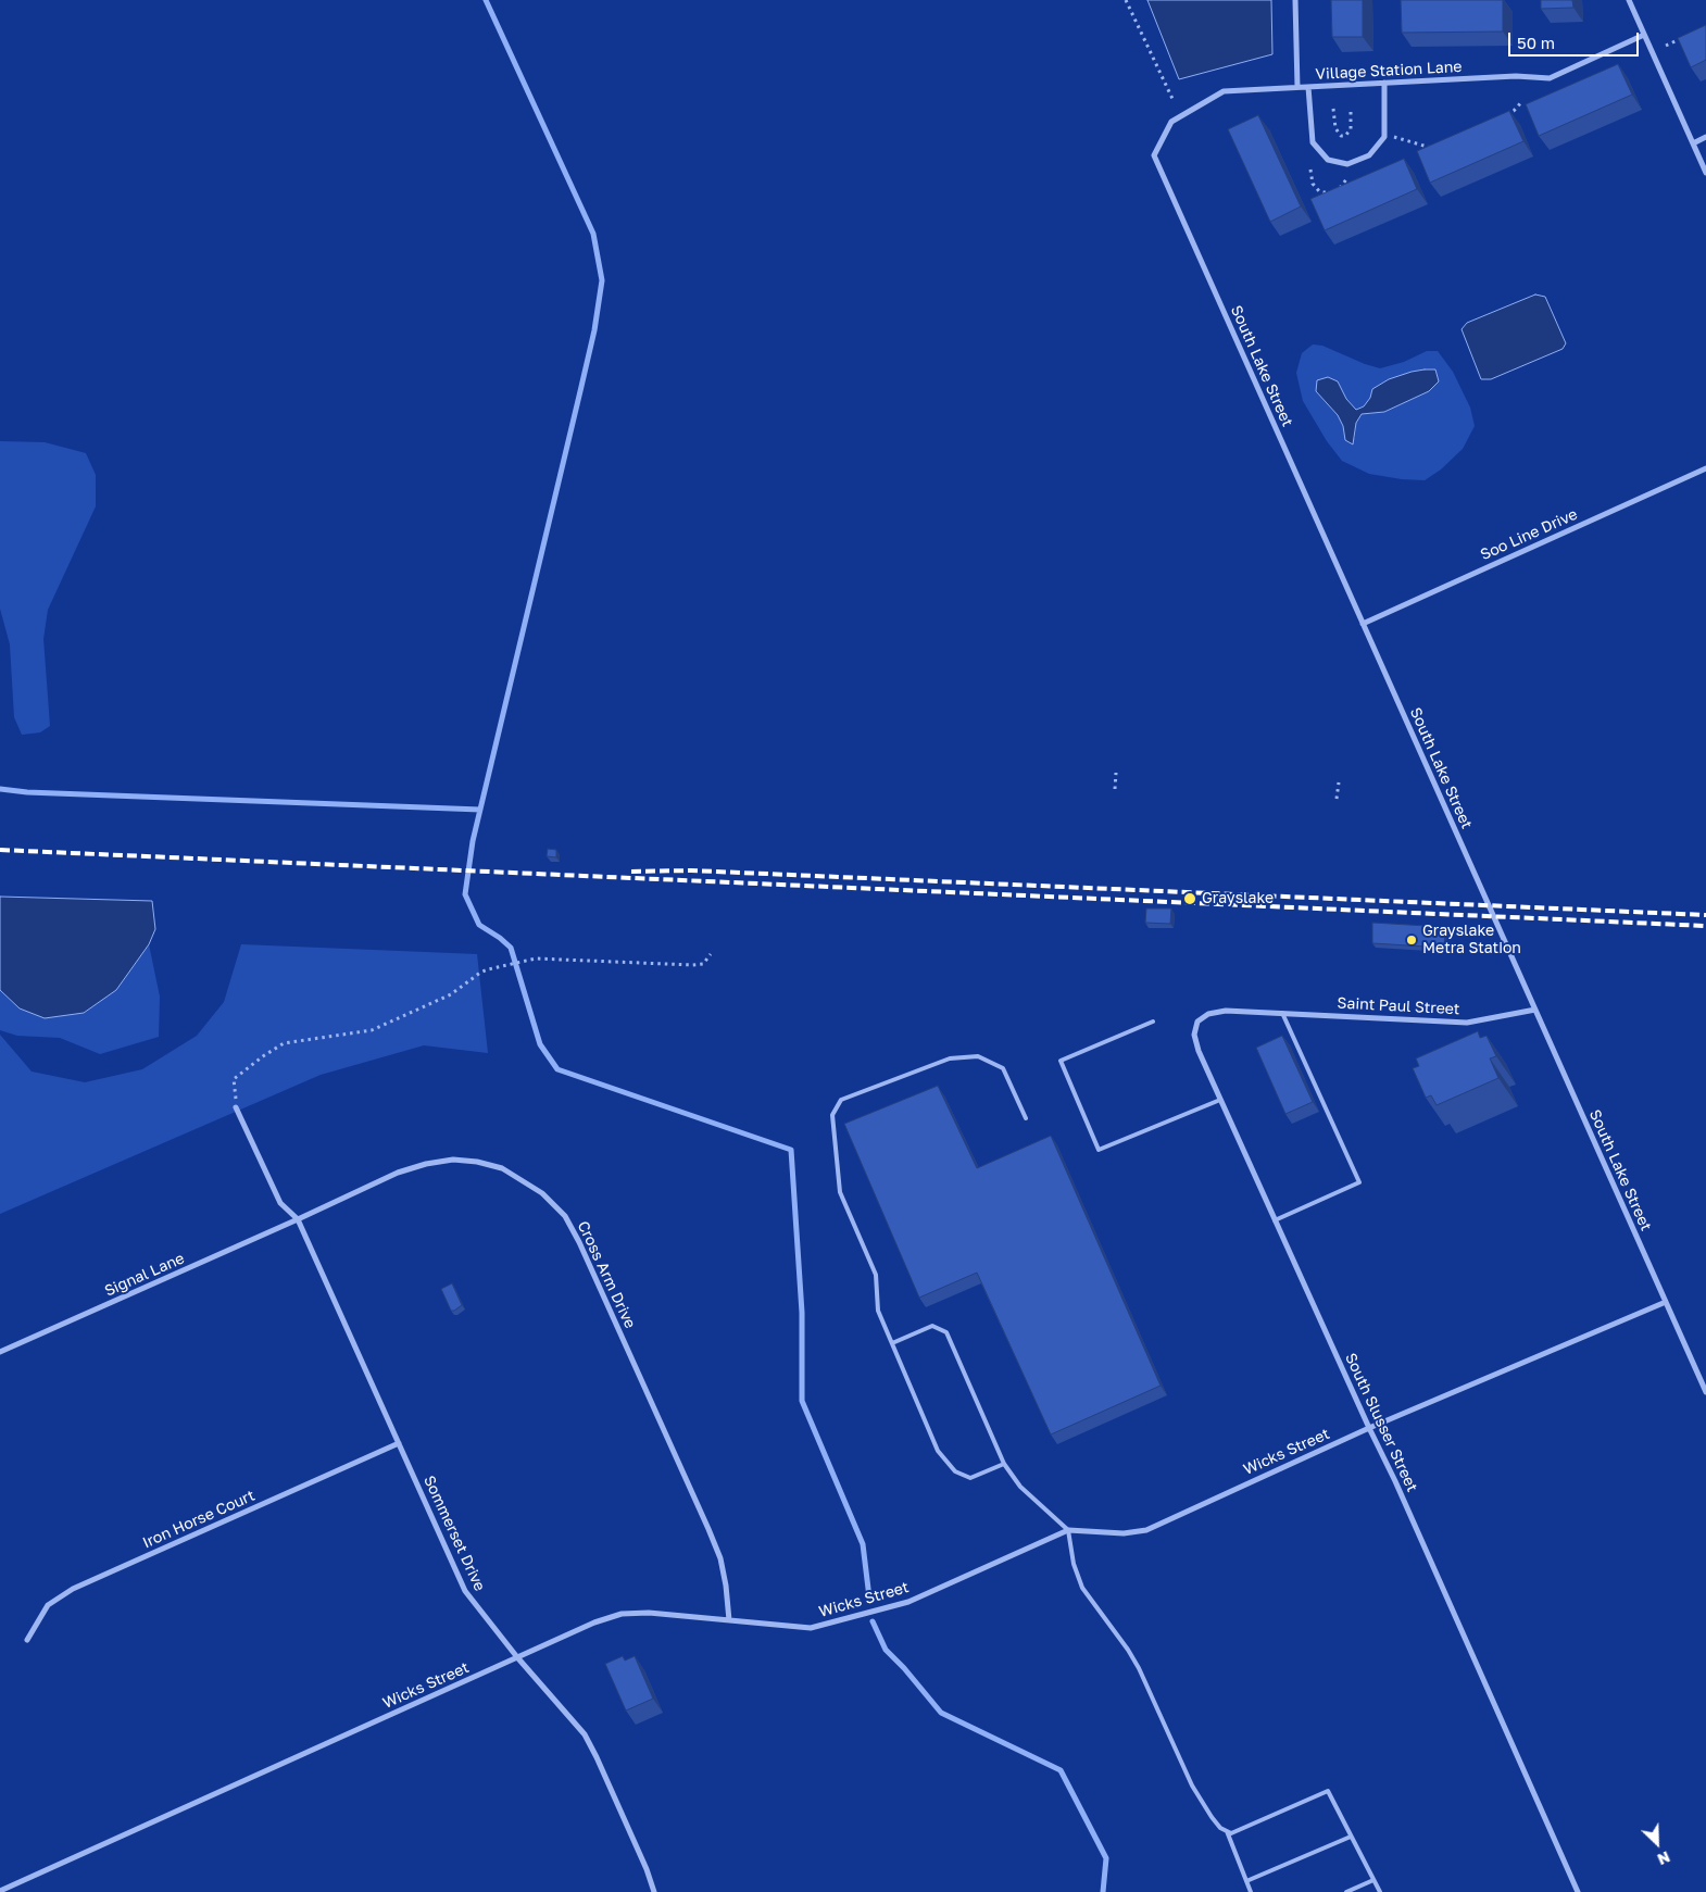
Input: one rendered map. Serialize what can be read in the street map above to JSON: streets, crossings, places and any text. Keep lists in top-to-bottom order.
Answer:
{
  "streets": {
    "street": [
      "Village Station Lane",
      "South Lake Street",
      "Soo Line Drive",
      "Saint Paul Street",
      "Signal Lane",
      "Cross Arm Drive",
      "South Slusser Street",
      "Wicks Street",
      "Iron Horse Court",
      "Sommerset Drive"
    ]
  },
  "crossings": [
    ["Village Station Lane", "South Lake Street"],
    ["South Lake Street", "Soo Line Drive"],
    ["South Lake Street", "Saint Paul Street"],
    ["South Lake Street", "Wicks Street"],
    ["Saint Paul Street", "South Slusser Street"],
    ["Signal Lane", "Cross Arm Drive"],
    ["Signal Lane", "Sommerset Drive"],
    ["Cross Arm Drive", "Wicks Street"],
    ["Cross Arm Drive", "Sommerset Drive"],
    ["South Slusser Street", "Wicks Street"],
    ["Wicks Street", "Sommerset Drive"],
    ["Iron Horse Court", "Sommerset Drive"]
  ],
  "places": ["Grayslake", "Grayslake Metra Station"],
  "scale_bar": "50 m",
  "north": "bottom right"
}
